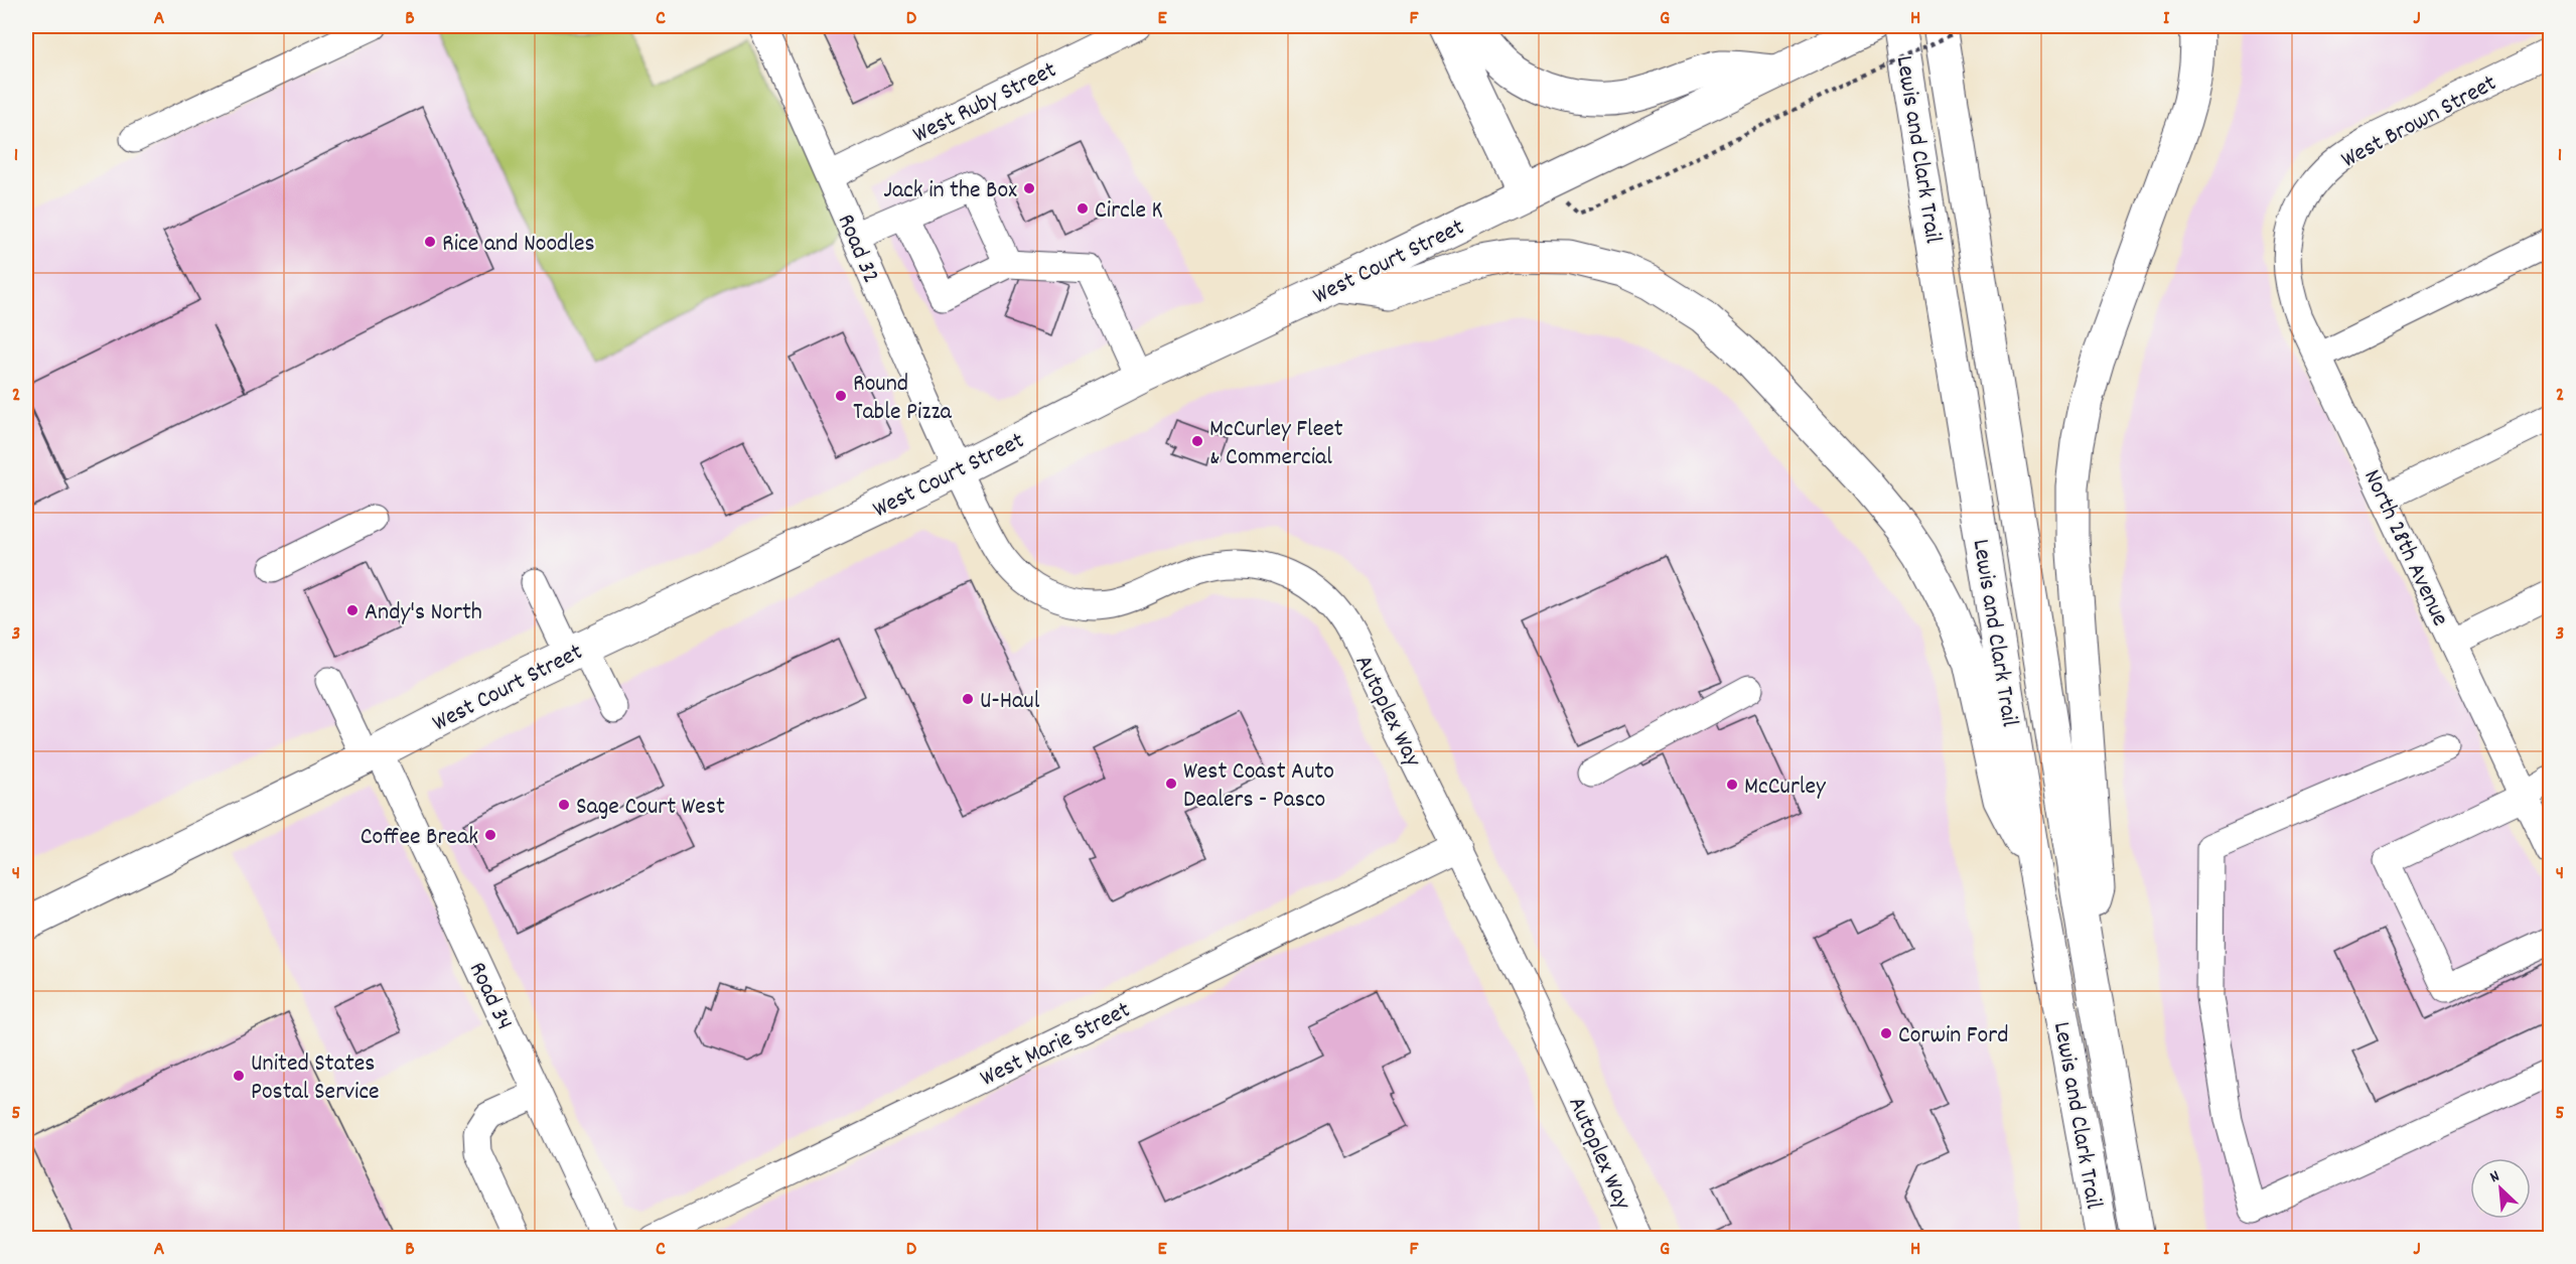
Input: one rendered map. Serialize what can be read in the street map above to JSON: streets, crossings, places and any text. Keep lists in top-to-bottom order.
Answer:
{
  "streets": {
    "main road": ["Lewis and Clark Trail", "West Court Street"],
    "street": [
      "West Ruby Street",
      "West Brown Street",
      "Road 32",
      "North 28th Avenue",
      "Autoplex Way",
      "Road 34",
      "West Marie Street"
    ]
  },
  "crossings": [
    ["West Ruby Street", "Road 32"],
    ["West Brown Street", "North 28th Avenue"],
    ["Road 32", "West Court Street"],
    ["Road 32", "Autoplex Way"],
    ["West Court Street", "Autoplex Way"],
    ["West Court Street", "Road 34"],
    ["Autoplex Way", "West Marie Street"]
  ],
  "places": [
    "Jack in the Box",
    "Circle K",
    "Rice and Noodles",
    "Round Table Pizza",
    "McCurley Fleet & Commercial",
    "Andy's North",
    "U-Haul",
    "West Coast Auto Dealers - Pasco",
    "McCurley",
    "Sage Court West",
    "Coffee Break",
    "Corwin Ford",
    "United States Postal Service"
  ],
  "north": "top left",
  "grid": {
    "columns": [
      "A",
      "B",
      "C",
      "D",
      "E",
      "F",
      "G",
      "H",
      "I",
      "J"
    ],
    "rows": [
      "1",
      "2",
      "3",
      "4",
      "5"
    ]
  }
}
